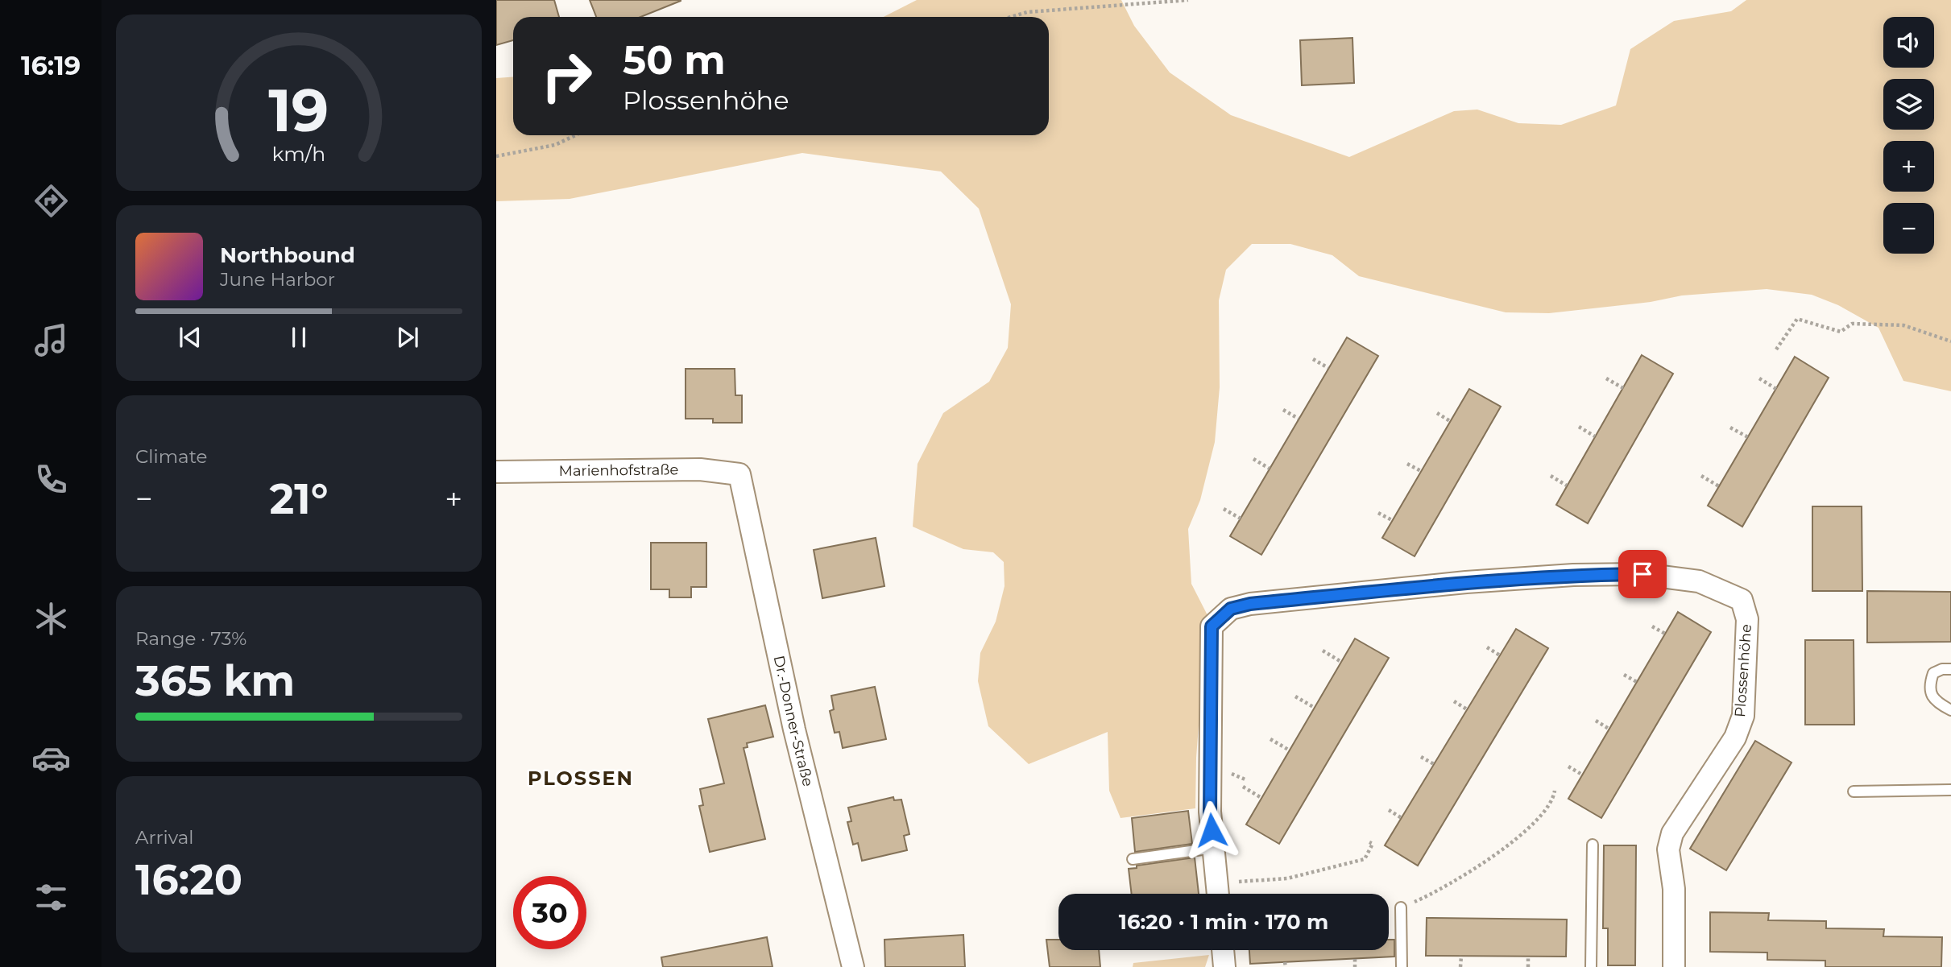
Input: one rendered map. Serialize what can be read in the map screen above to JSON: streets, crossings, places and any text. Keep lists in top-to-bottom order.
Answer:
{
  "streets": {
    "street": ["Marienhofstraße", "Plossenhöhe", "Dr.-Donner-Straße"]
  },
  "crossings": [
    ["Marienhofstraße", "Dr.-Donner-Straße"]
  ],
  "districts": ["PLOSSEN"],
  "page": {
    "tabs": "16:19",
    "map_buttons": ["+", "−"],
    "turn": ["50 m", "Plossenhöhe"],
    "song": ["Northbound", "June Harbor"],
    "tile": [
      "Climate",
      ["Range · 73%", "365 km"],
      ["Arrival", "16:20"]
    ],
    "heat": ["−", "21°", "+"],
    "limit": "30",
    "trip": "16:20 · 1 min · 170 m",
    "gauge": ["19", "km/h"]
  }
}
